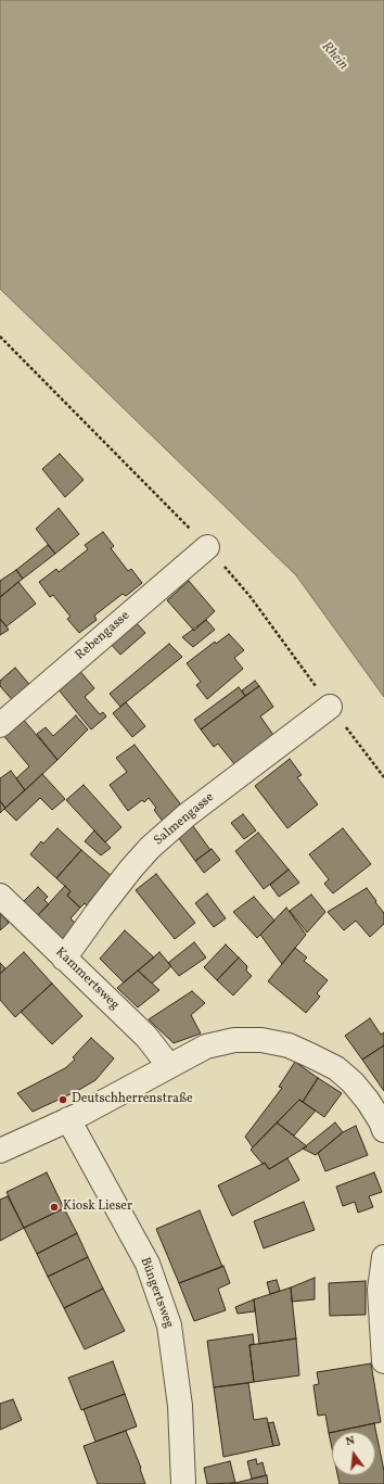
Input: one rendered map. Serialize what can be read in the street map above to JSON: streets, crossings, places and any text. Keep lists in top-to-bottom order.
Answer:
{
  "streets": {
    "street": [
      "Rebengasse",
      "Salmengasse",
      "Kammertsweg",
      "Büngertsweg"
    ]
  },
  "crossings": [
    ["Salmengasse", "Kammertsweg"]
  ],
  "water": ["Rhein"],
  "places": ["Deutschherrenstraße", "Kiosk Lieser"],
  "north": "top"
}
